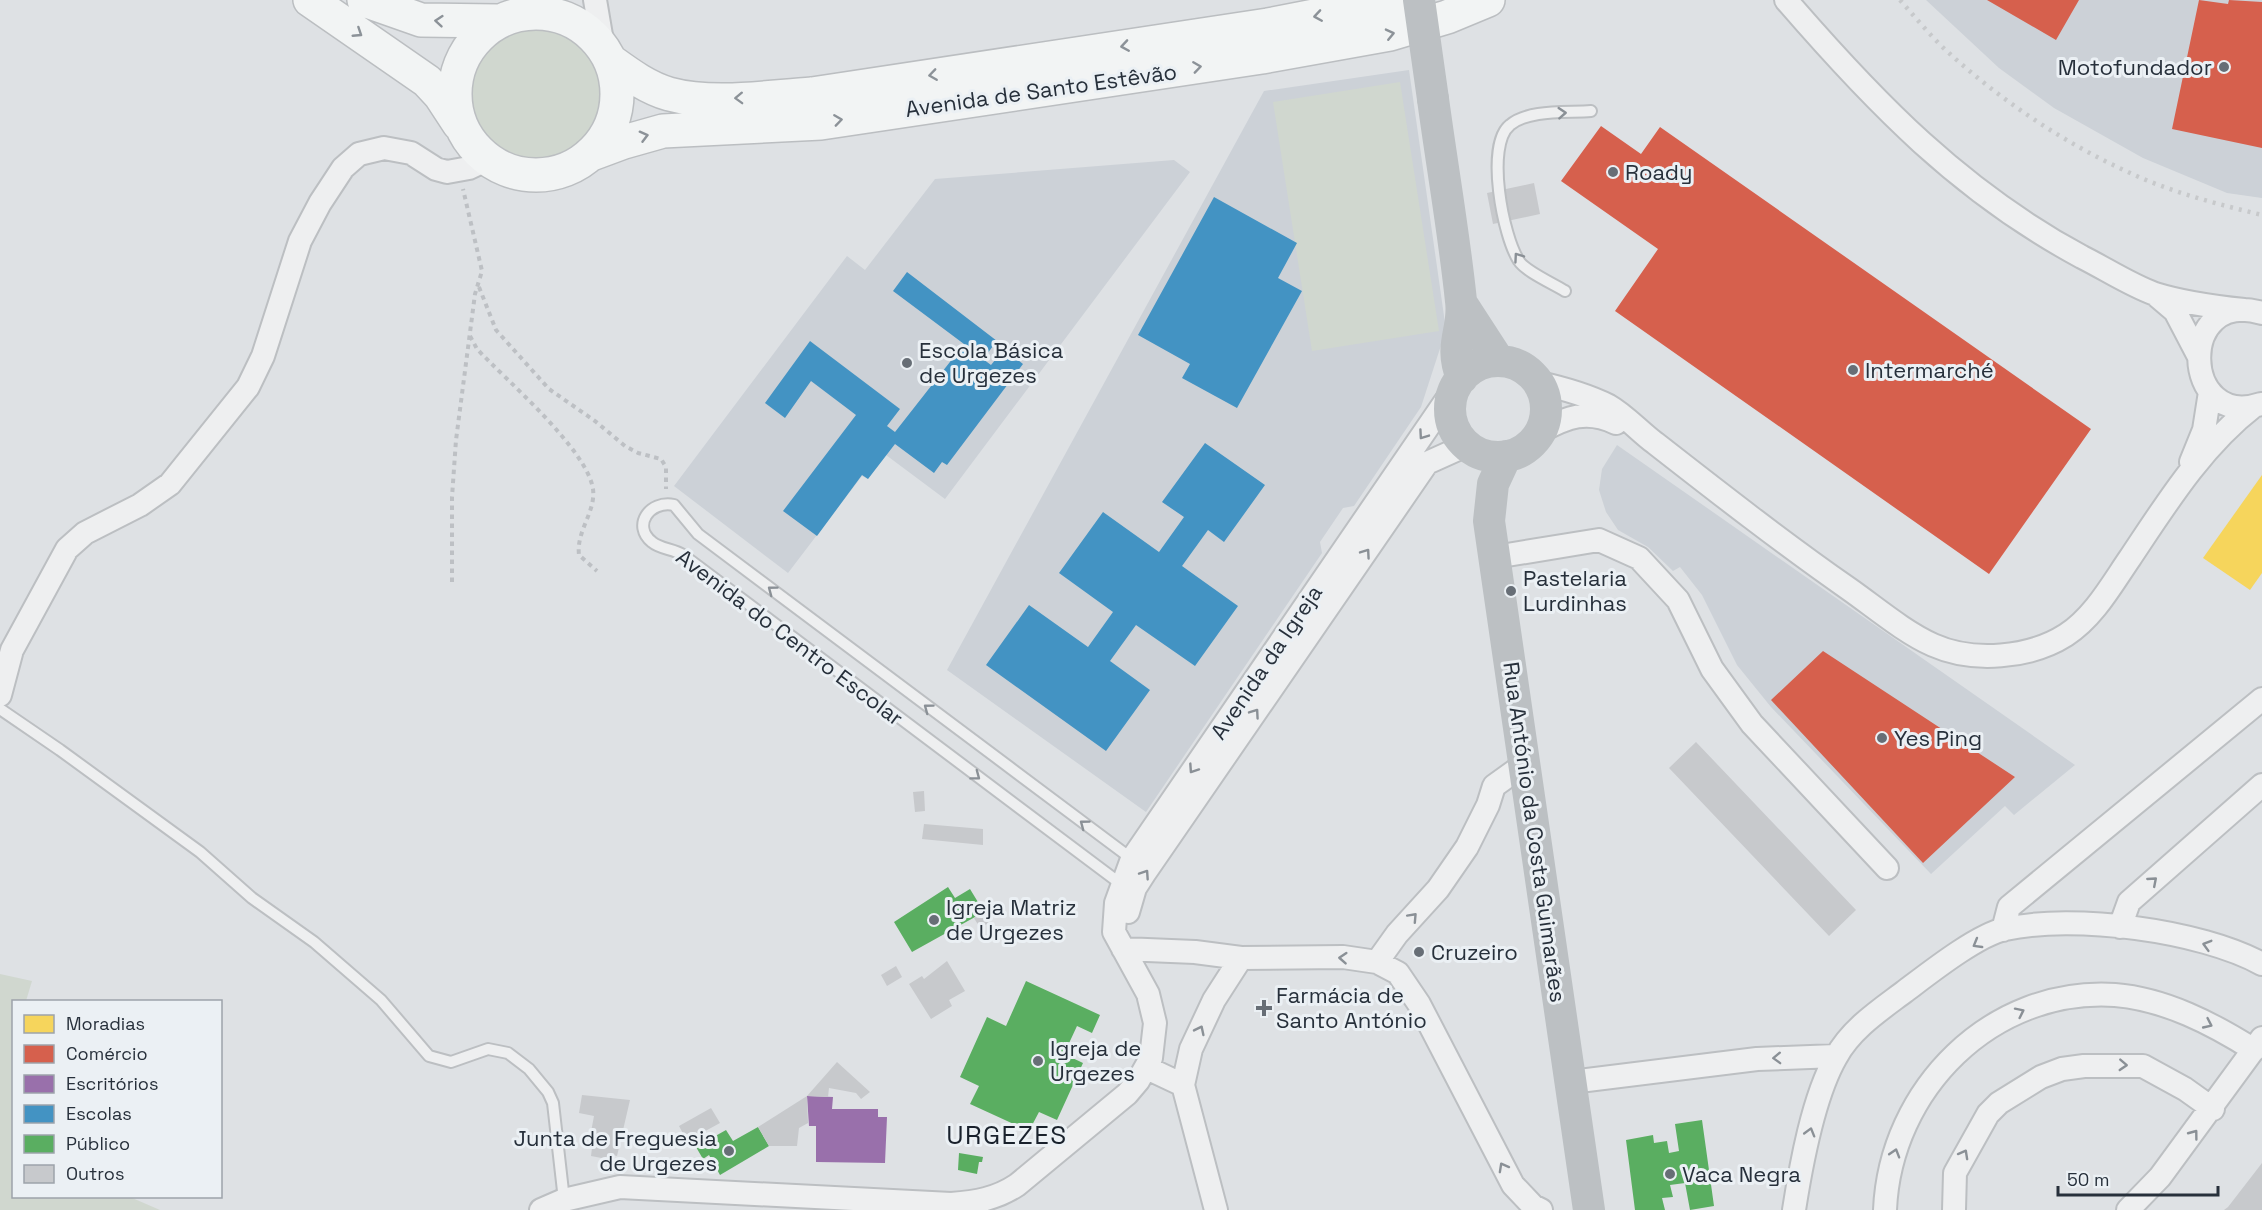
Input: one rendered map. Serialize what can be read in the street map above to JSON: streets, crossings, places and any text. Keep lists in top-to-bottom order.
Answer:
{
  "streets": {
    "main road": ["Avenida de Santo Estêvão", "Rua António da Costa Guimarães"],
    "street": ["Avenida da Igreja"],
    "lane": ["Avenida do Centro Escolar"]
  },
  "crossings": [
    ["Avenida do Centro Escolar", "Avenida da Igreja"],
    ["Avenida da Igreja", "Rua António da Costa Guimarães"]
  ],
  "districts": ["URGEZES"],
  "places": {
    "other": [
      "Motofundador",
      "Roady",
      "Escola Básica de Urgezes",
      "Intermarché",
      "Pastelaria Lurdinhas",
      "Yes Ping",
      "Igreja Matriz de Urgezes",
      "Cruzeiro",
      "Igreja de Urgezes",
      "Junta de Freguesia de Urgezes",
      "Vaca Negra"
    ],
    "health": ["Farmácia de Santo António"]
  },
  "legend": [
    "Moradias",
    "Comércio",
    "Escritórios",
    "Escolas",
    "Público",
    "Outros"
  ],
  "scale_bar": "50 m"
}
